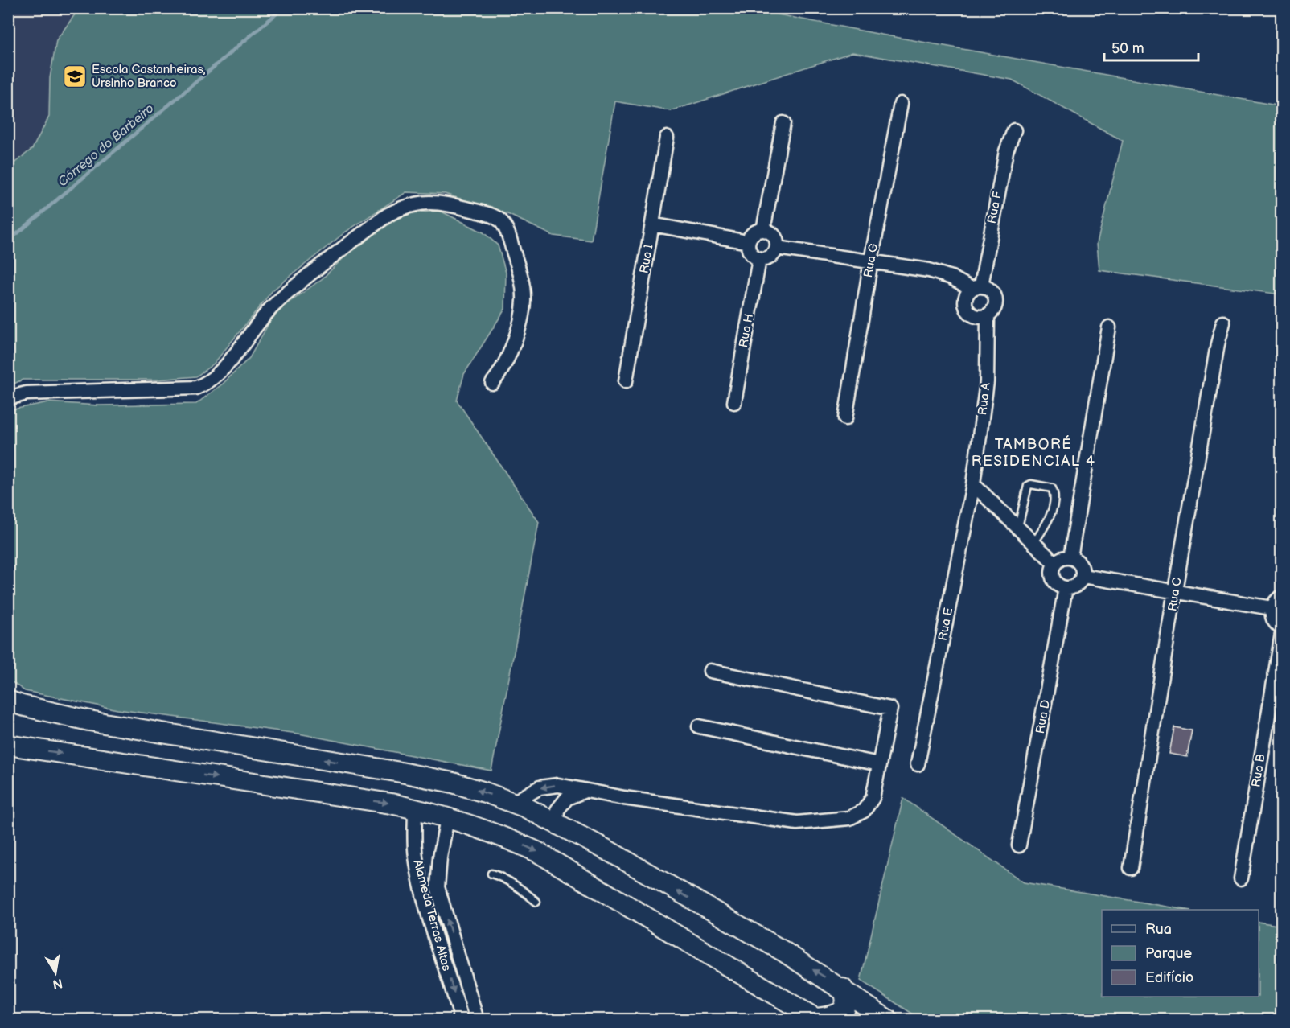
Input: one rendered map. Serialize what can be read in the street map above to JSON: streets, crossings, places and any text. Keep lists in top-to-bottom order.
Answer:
{
  "streets": {
    "street": [
      "Rua F",
      "Rua I",
      "Rua G",
      "Rua H",
      "Rua A",
      "Rua C",
      "Rua E",
      "Rua D",
      "Rua B",
      "Alameda Terras Altas"
    ]
  },
  "crossings": [
    ["Rua F", "Rua A"],
    ["Rua A", "Rua E"]
  ],
  "districts": ["TAMBORÉ RESIDENCIAL 4"],
  "water": ["Córrego do Barbeiro"],
  "places": {
    "school or university": ["Escola Castanheiras, Ursinho Branco"]
  },
  "legend": ["Rua", "Parque", "Edifício"],
  "scale_bar": "50 m",
  "north": "bottom"
}
